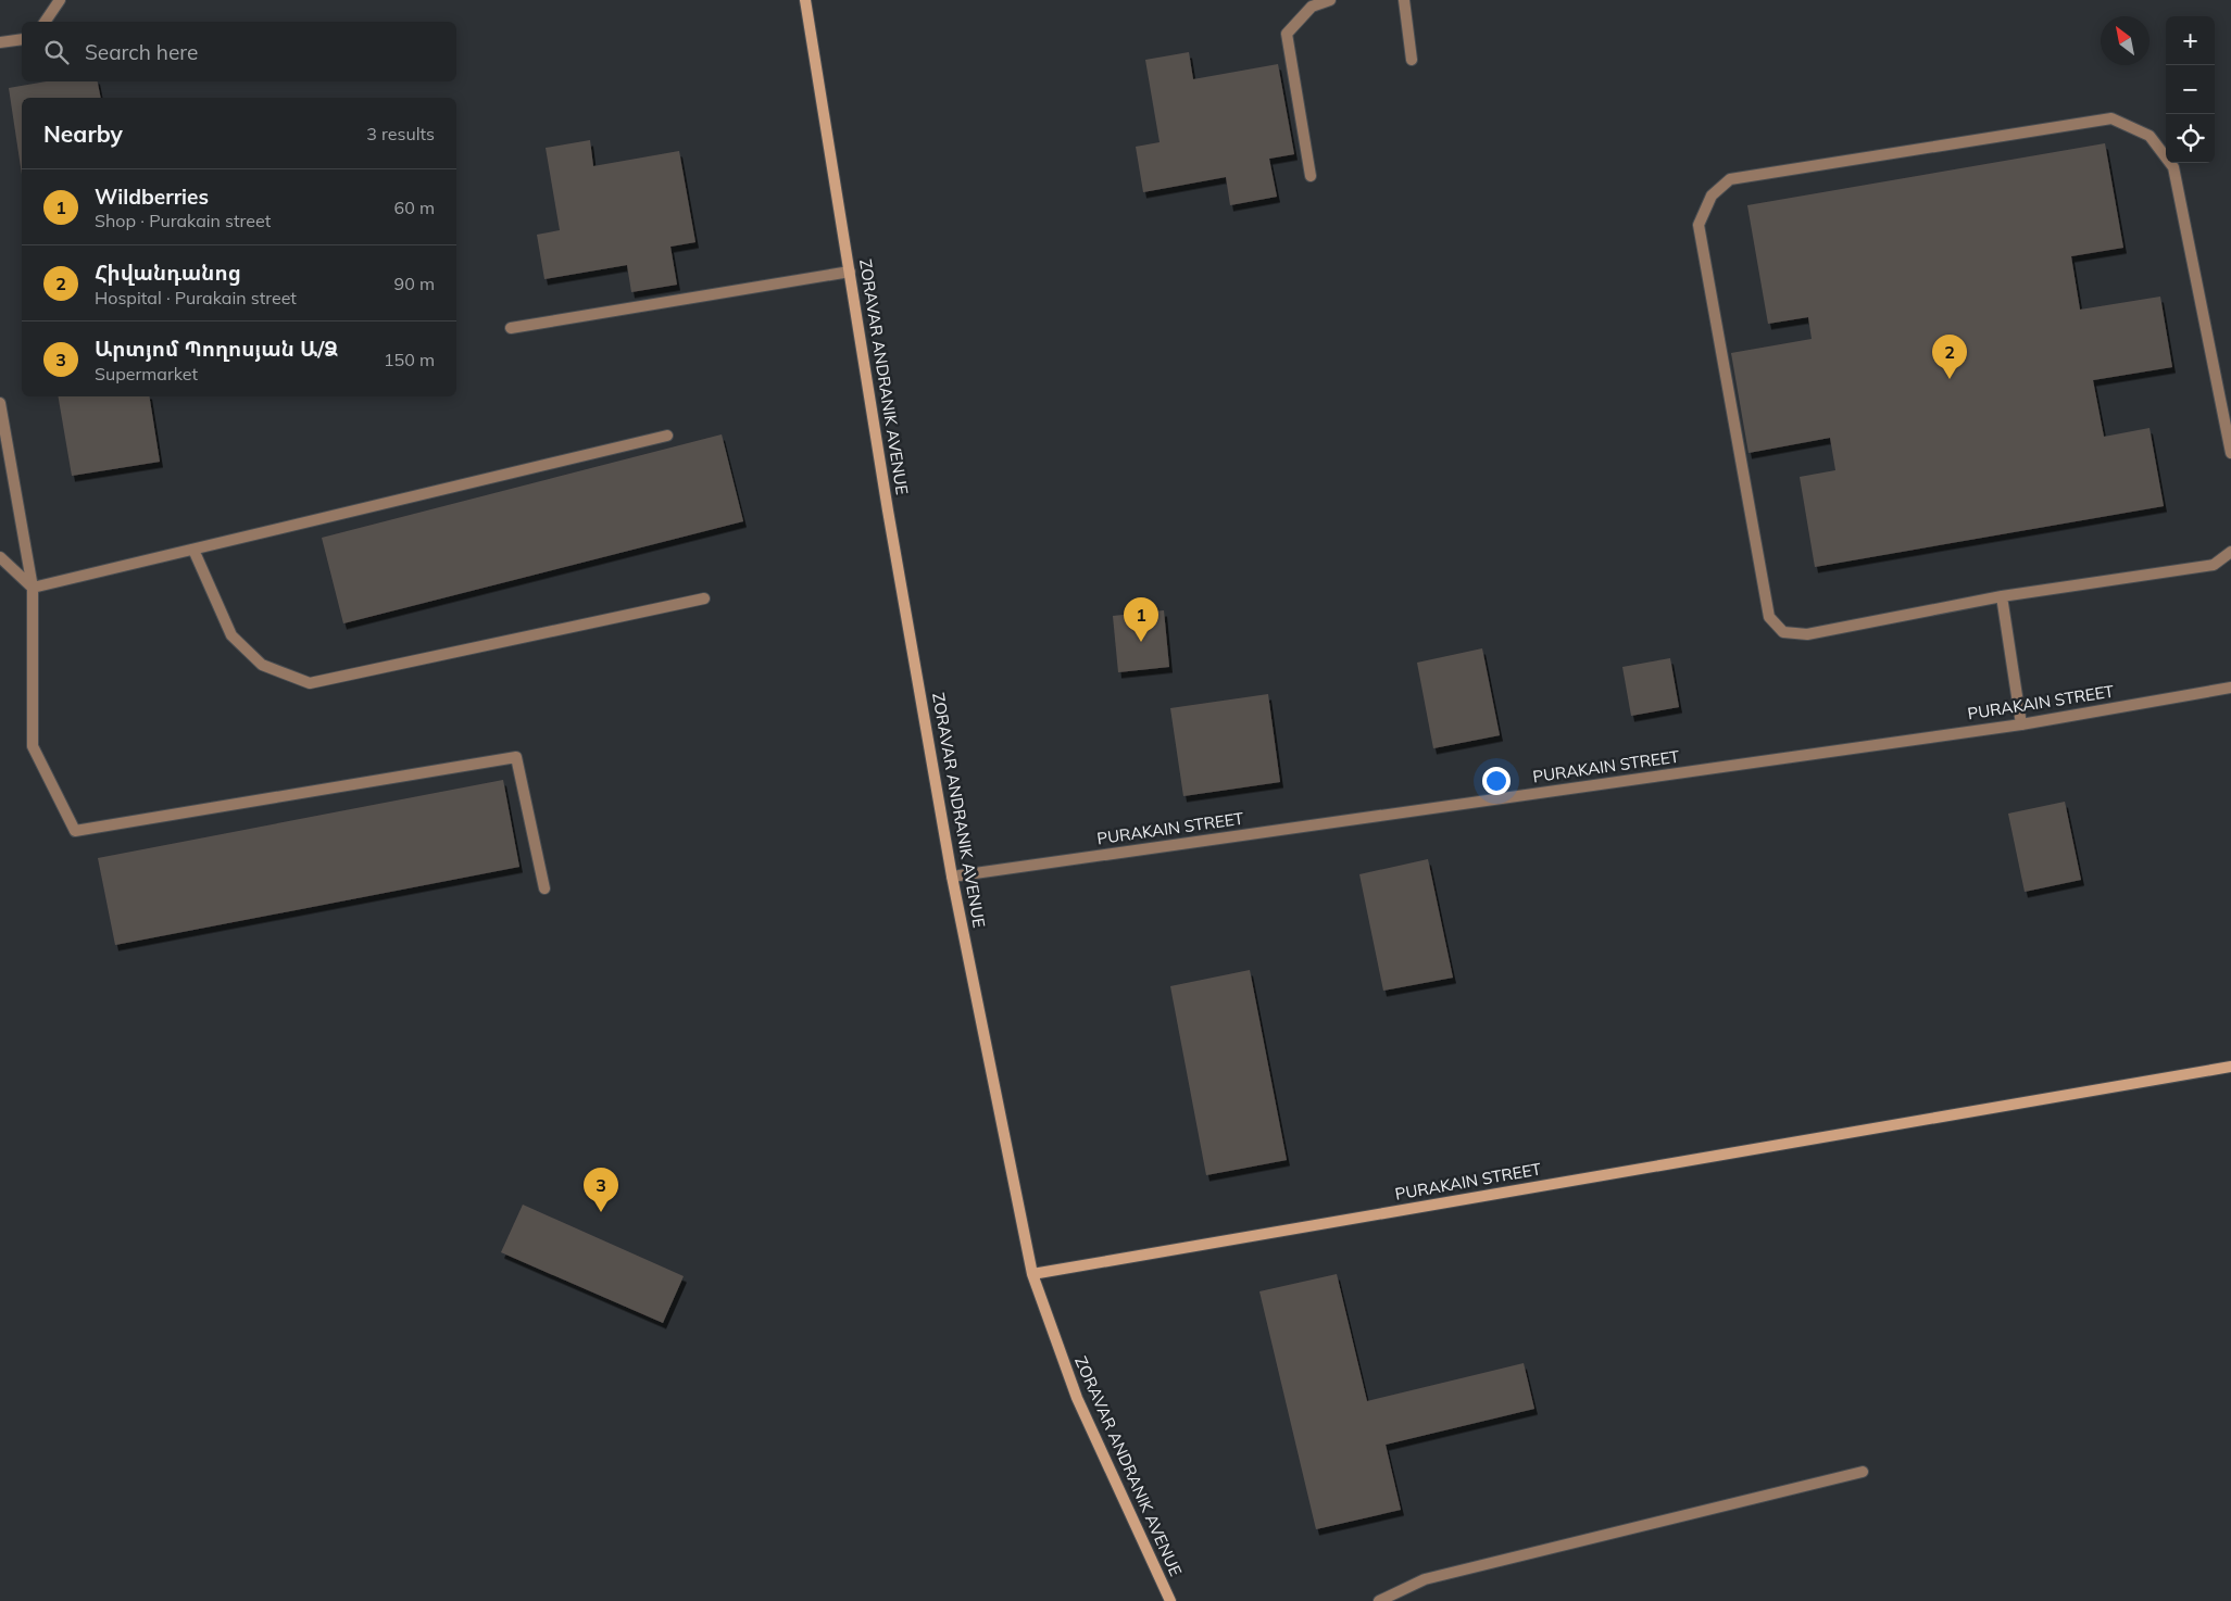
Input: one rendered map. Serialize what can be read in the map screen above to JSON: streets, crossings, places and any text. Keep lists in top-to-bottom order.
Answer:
{
  "streets": {
    "main road": ["ZORAVAR ANDRANIK AVENUE", "PURAKAIN STREET"]
  },
  "crossings": [
    ["ZORAVAR ANDRANIK AVENUE", "PURAKAIN STREET"]
  ],
  "north": "top left",
  "page": {
    "map_buttons": ["+", "−"],
    "search": "Search here",
    "heading": ["Nearby", "3 results"],
    "list": [
      {
        "mark": "1",
        "name": "Wildberries",
        "note": "Shop · Purakain street",
        "value": "60 m"
      },
      {
        "mark": "2",
        "name": "Հիվանդանոց",
        "note": "Hospital · Purakain street",
        "value": "90 m"
      },
      {
        "mark": "3",
        "name": "Արտյոմ Պողոսյան Ա/Ձ",
        "note": "Supermarket",
        "value": "150 m"
      }
    ],
    "pins": ["2", "1", "3"]
  }
}
